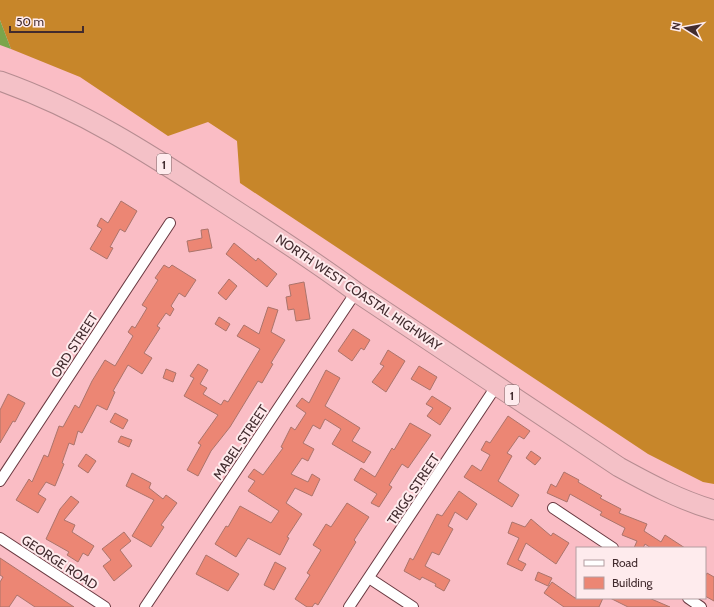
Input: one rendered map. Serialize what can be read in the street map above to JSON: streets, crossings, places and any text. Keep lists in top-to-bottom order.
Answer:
{
  "streets": {
    "highway": ["1", "NORTH WEST COASTAL HIGHWAY"],
    "street": [
      "ORD STREET",
      "MABEL STREET",
      "TRIGG STREET",
      "GEORGE ROAD"
    ]
  },
  "crossings": [
    ["NORTH WEST COASTAL HIGHWAY", "MABEL STREET"],
    ["NORTH WEST COASTAL HIGHWAY", "TRIGG STREET"]
  ],
  "legend": ["Road", "Building"],
  "scale_bar": "50 m",
  "north": "left"
}
